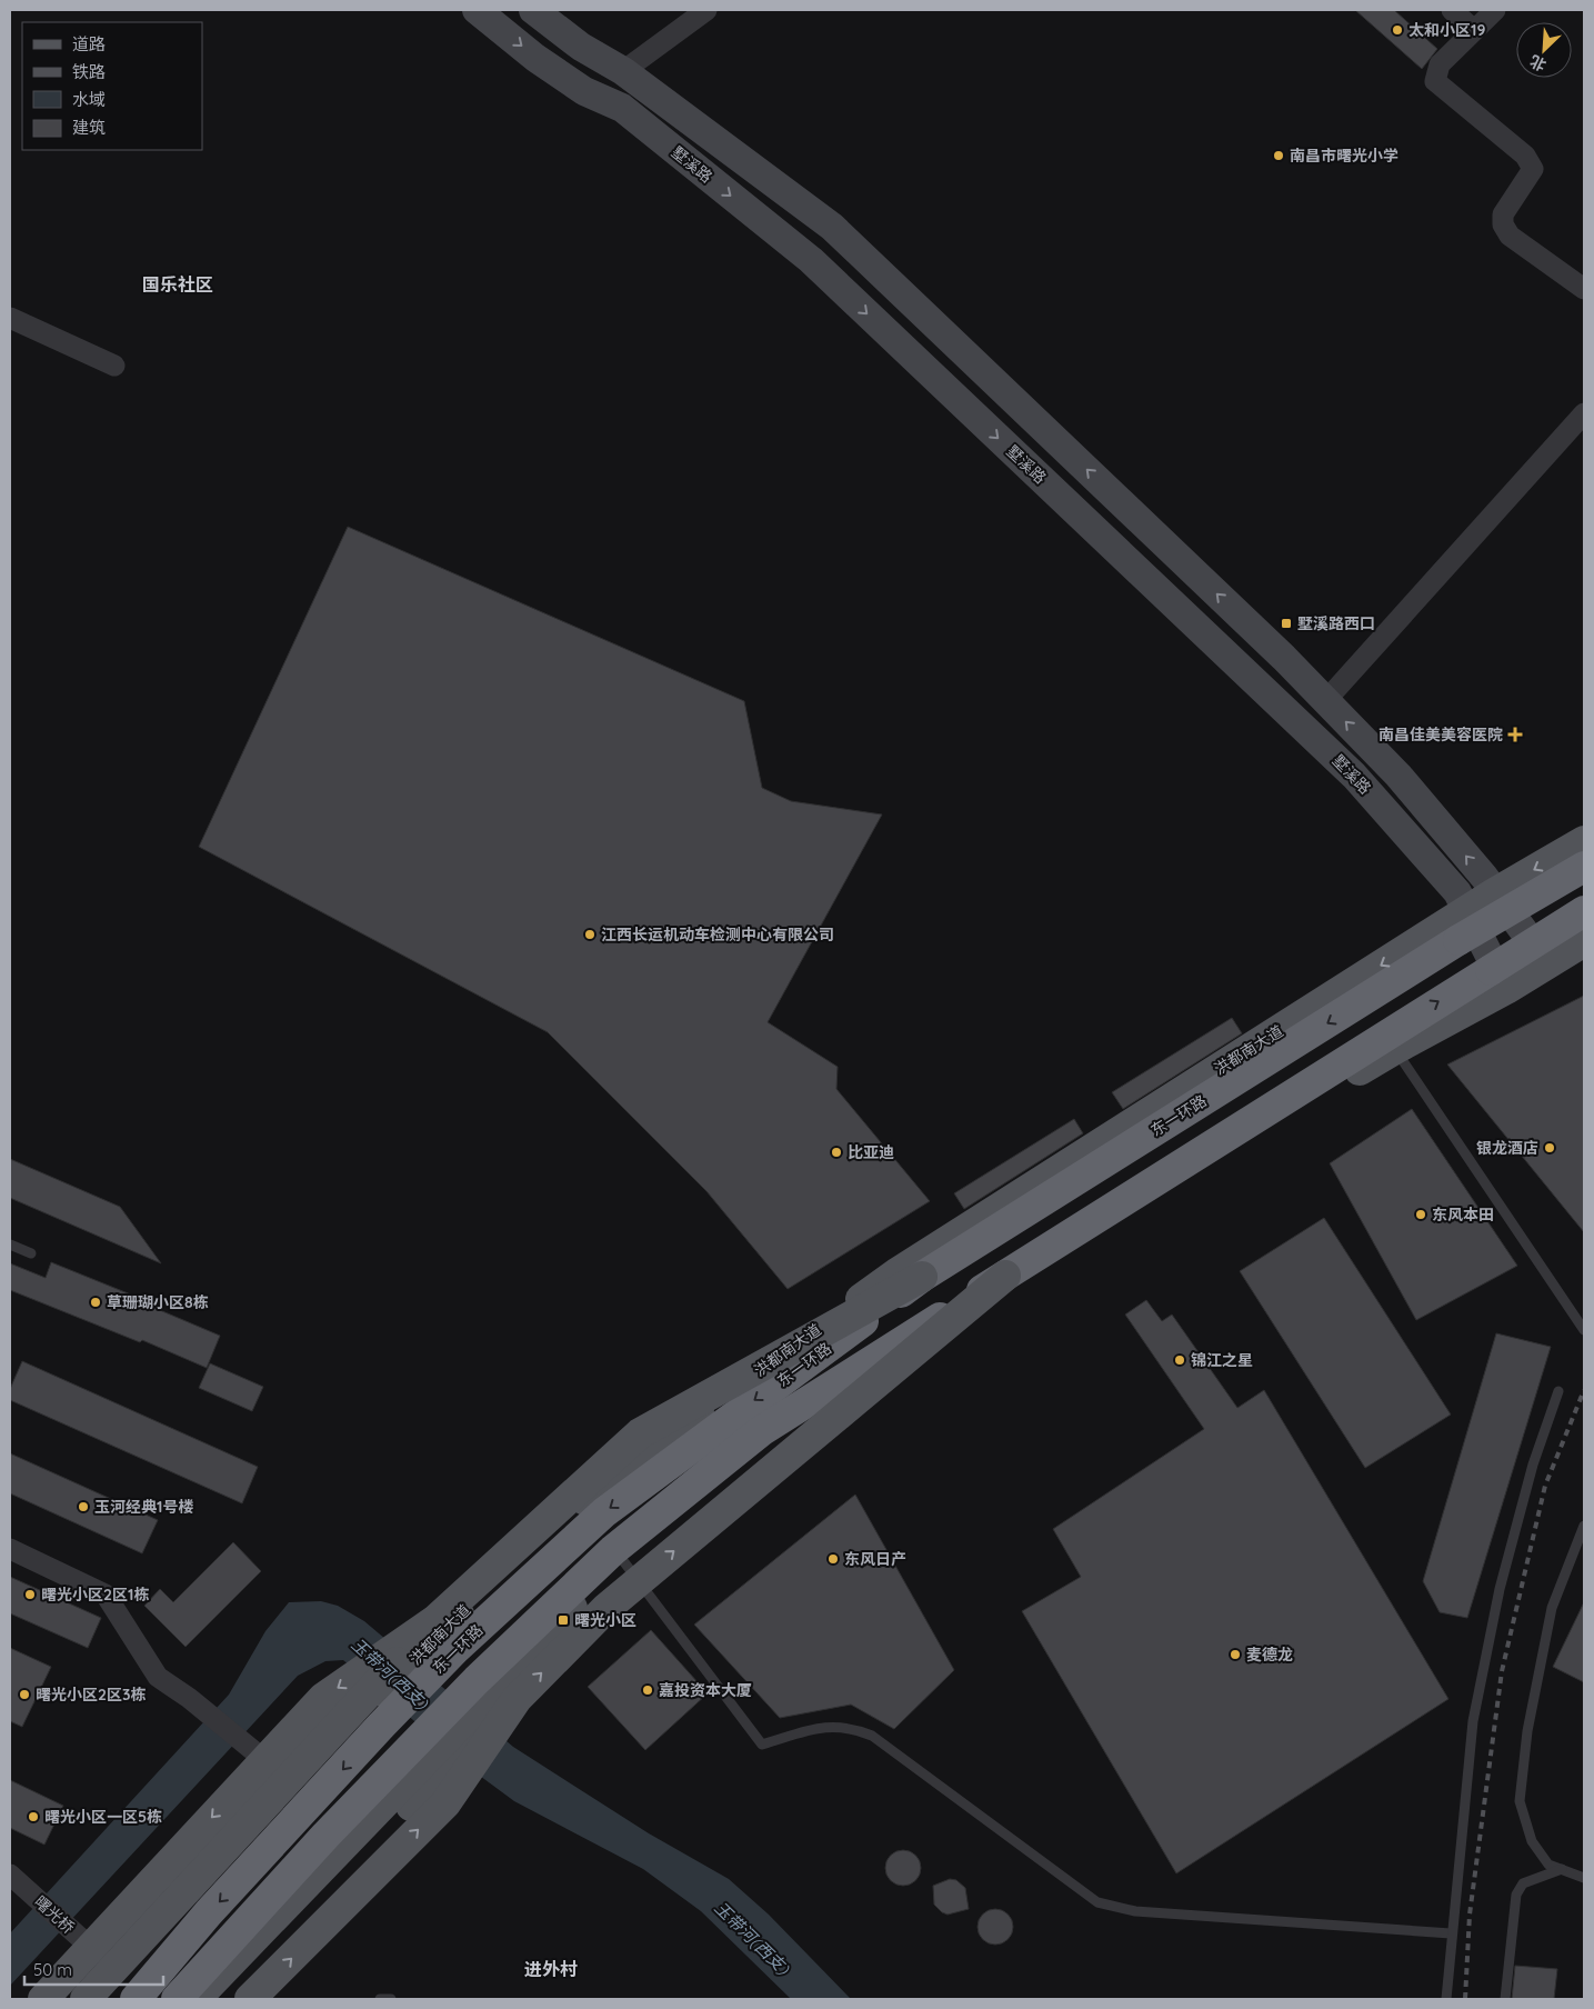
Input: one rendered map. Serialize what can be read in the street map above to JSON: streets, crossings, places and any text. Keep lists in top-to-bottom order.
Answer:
{
  "streets": {
    "highway": ["东一环路"],
    "main road": ["洪都南大道"],
    "street": ["墅溪路", "曙光桥"]
  },
  "crossings": [
    ["墅溪路", "洪都南大道"],
    ["洪都南大道", "东一环路"],
    ["洪都南大道", "曙光桥"],
    ["东一环路", "曙光桥"]
  ],
  "districts": ["国乐社区", "进外村"],
  "water": ["玉带河(西支)"],
  "places": {
    "other": [
      "太和小区19",
      "南昌市曙光小学",
      "江西长运机动车检测中心有限公司",
      "银龙酒店",
      "比亚迪",
      "东风本田",
      "草珊瑚小区8栋",
      "锦江之星",
      "玉河经典1号楼",
      "东风日产",
      "曙光小区2区1栋",
      "麦德龙",
      "嘉投资本大厦",
      "曙光小区2区3栋",
      "曙光小区一区5栋"
    ],
    "transit": ["墅溪路西口", "曙光小区"],
    "health": ["南昌佳美美容医院"]
  },
  "legend": [
    "道路",
    "铁路",
    "水域",
    "建筑"
  ],
  "scale_bar": "50 m",
  "north": "bottom left"
}
